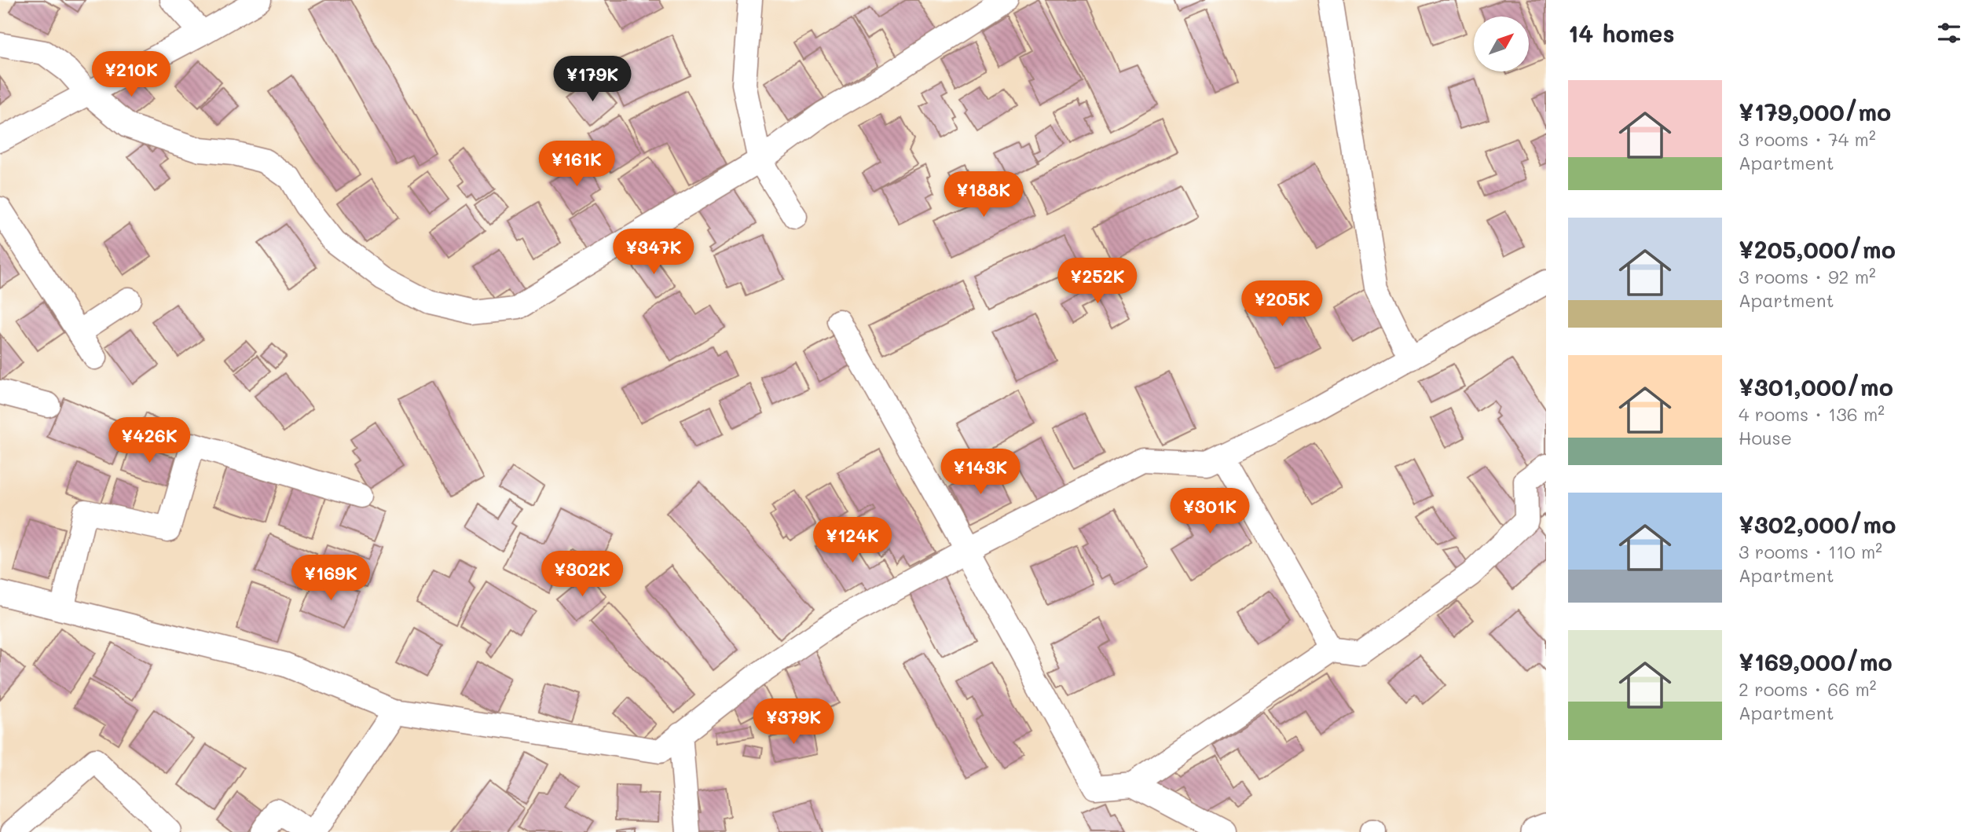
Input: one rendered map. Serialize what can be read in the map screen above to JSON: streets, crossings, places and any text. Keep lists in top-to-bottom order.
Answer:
{
  "north": "top right",
  "page": {
    "heading": "14 homes",
    "price": [
      "¥210K",
      "¥179K",
      "¥161K",
      "¥188K",
      "¥347K",
      "¥252K",
      "¥205K",
      "¥426K",
      "¥143K",
      "¥301K",
      "¥124K",
      "¥302K",
      "¥169K",
      "¥379K"
    ],
    "list": [
      {
        "name": "¥179,000/mo",
        "note": "3 rooms · 74 m² · Apartment"
      },
      {
        "name": "¥205,000/mo",
        "note": "3 rooms · 92 m² · Apartment"
      },
      {
        "name": "¥301,000/mo",
        "note": "4 rooms · 136 m² · House"
      },
      {
        "name": "¥302,000/mo",
        "note": "3 rooms · 110 m² · Apartment"
      },
      {
        "name": "¥169,000/mo",
        "note": "2 rooms · 66 m² · Apartment"
      }
    ]
  }
}
